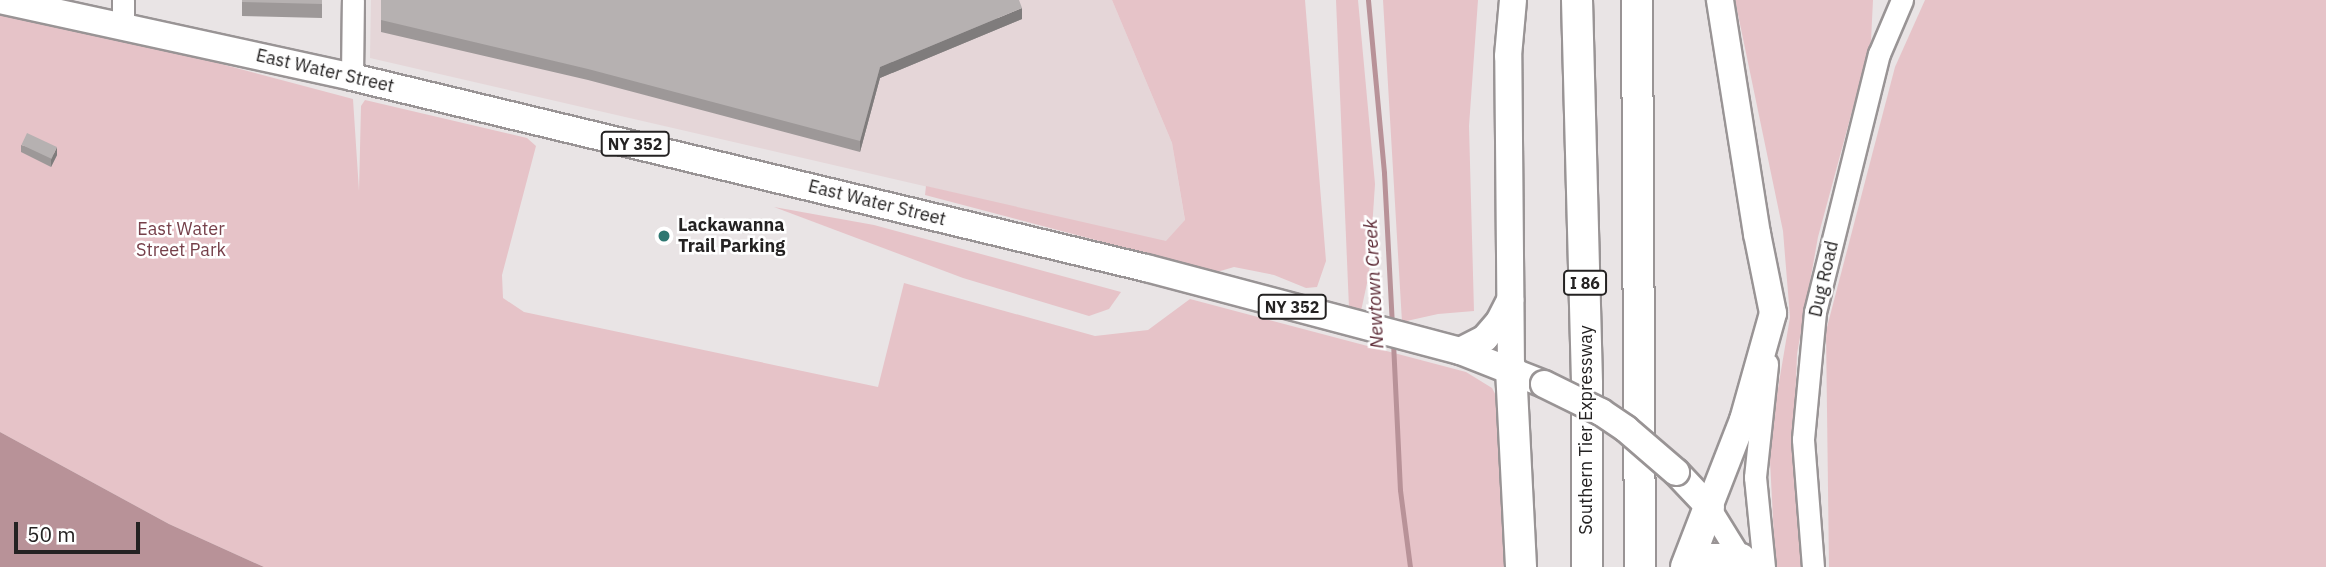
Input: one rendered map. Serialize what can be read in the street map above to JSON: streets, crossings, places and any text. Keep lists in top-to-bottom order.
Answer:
{
  "streets": {
    "highway": ["I 86", "Southern Tier Expressway"],
    "main road": ["East Water Street", "NY 352"],
    "street": ["Dug Road"]
  },
  "water": ["Newtown Creek"],
  "parks": ["East Water Street Park"],
  "places": ["Lackawanna Trail Parking"],
  "scale_bar": "50 m"
}
